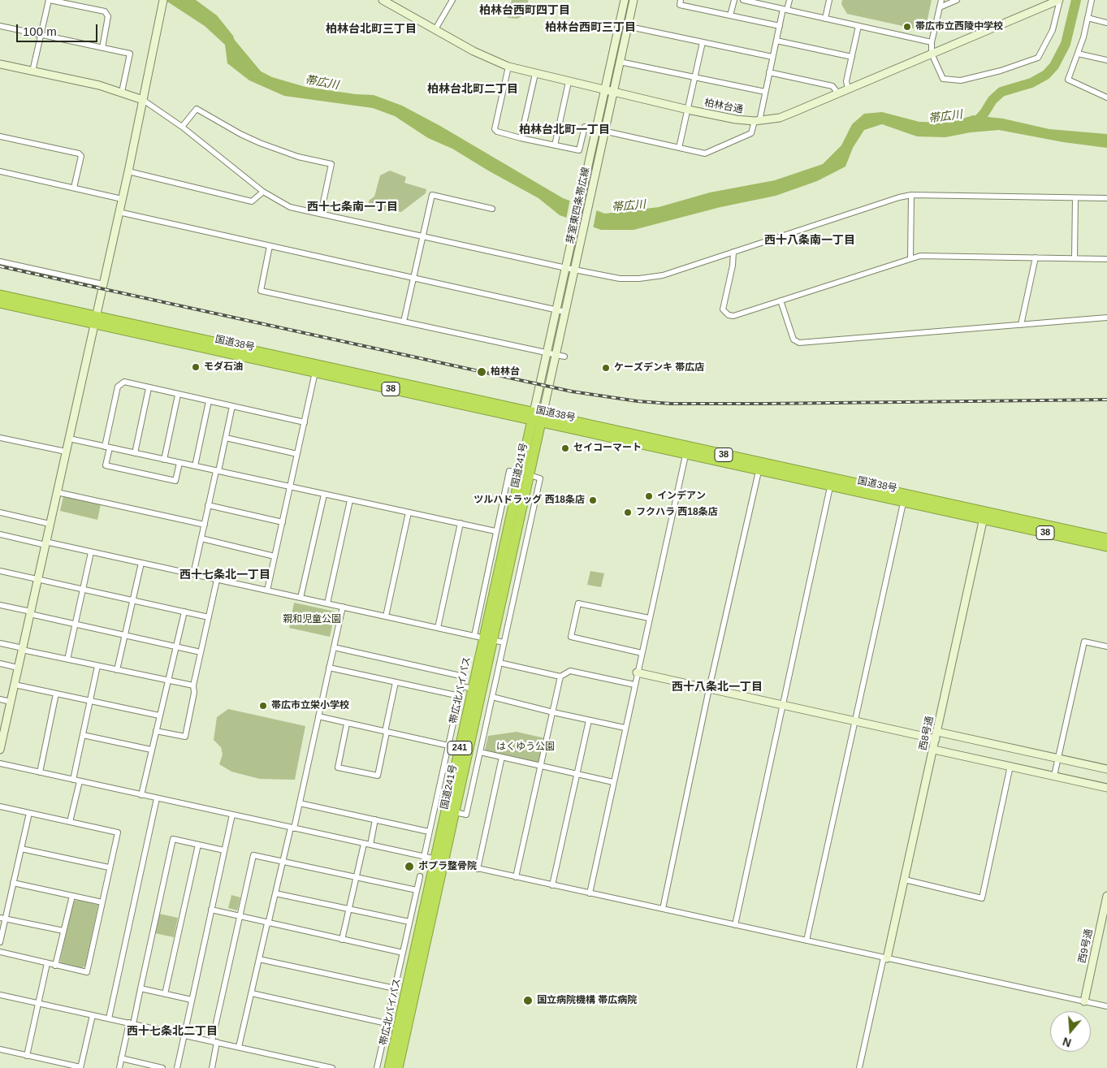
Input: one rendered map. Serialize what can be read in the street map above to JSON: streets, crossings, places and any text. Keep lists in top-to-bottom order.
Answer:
{
  "streets": {
    "highway": [
      "国道38号",
      "38",
      "国道241号",
      "帯広北バイパス",
      "241"
    ],
    "street": [
      "柏林台通",
      "芽室東四条帯広線",
      "西8号通",
      "西9号通"
    ]
  },
  "crossings": [
    ["柏林台通", "芽室東四条帯広線"],
    ["芽室東四条帯広線", "国道38号"],
    ["芽室東四条帯広線", "国道241号"],
    ["国道38号", "国道241号"],
    ["国道38号", "西8号通"],
    ["国道241号", "帯広北バイパス"]
  ],
  "districts": [
    "柏林台西町四丁目",
    "柏林台西町三丁目",
    "柏林台北町三丁目",
    "柏林台北町二丁目",
    "柏林台北町一丁目",
    "西十七条南一丁目",
    "西十八条南一丁目",
    "西十七条北一丁目",
    "西十八条北一丁目",
    "西十七条北二丁目"
  ],
  "water": ["帯広川"],
  "parks": ["親和児童公園", "はくゆう公園"],
  "places": [
    "帯広市立西陵中学校",
    "モダ石油",
    "ケーズデンキ 帯広店",
    "柏林台",
    "セイコーマート",
    "インデアン",
    "ツルハドラッグ 西18条店",
    "フクハラ 西18条店",
    "帯広市立栄小学校",
    "ポプラ整骨院",
    "国立病院機構 帯広病院"
  ],
  "scale_bar": "100 m",
  "north": "bottom"
}
